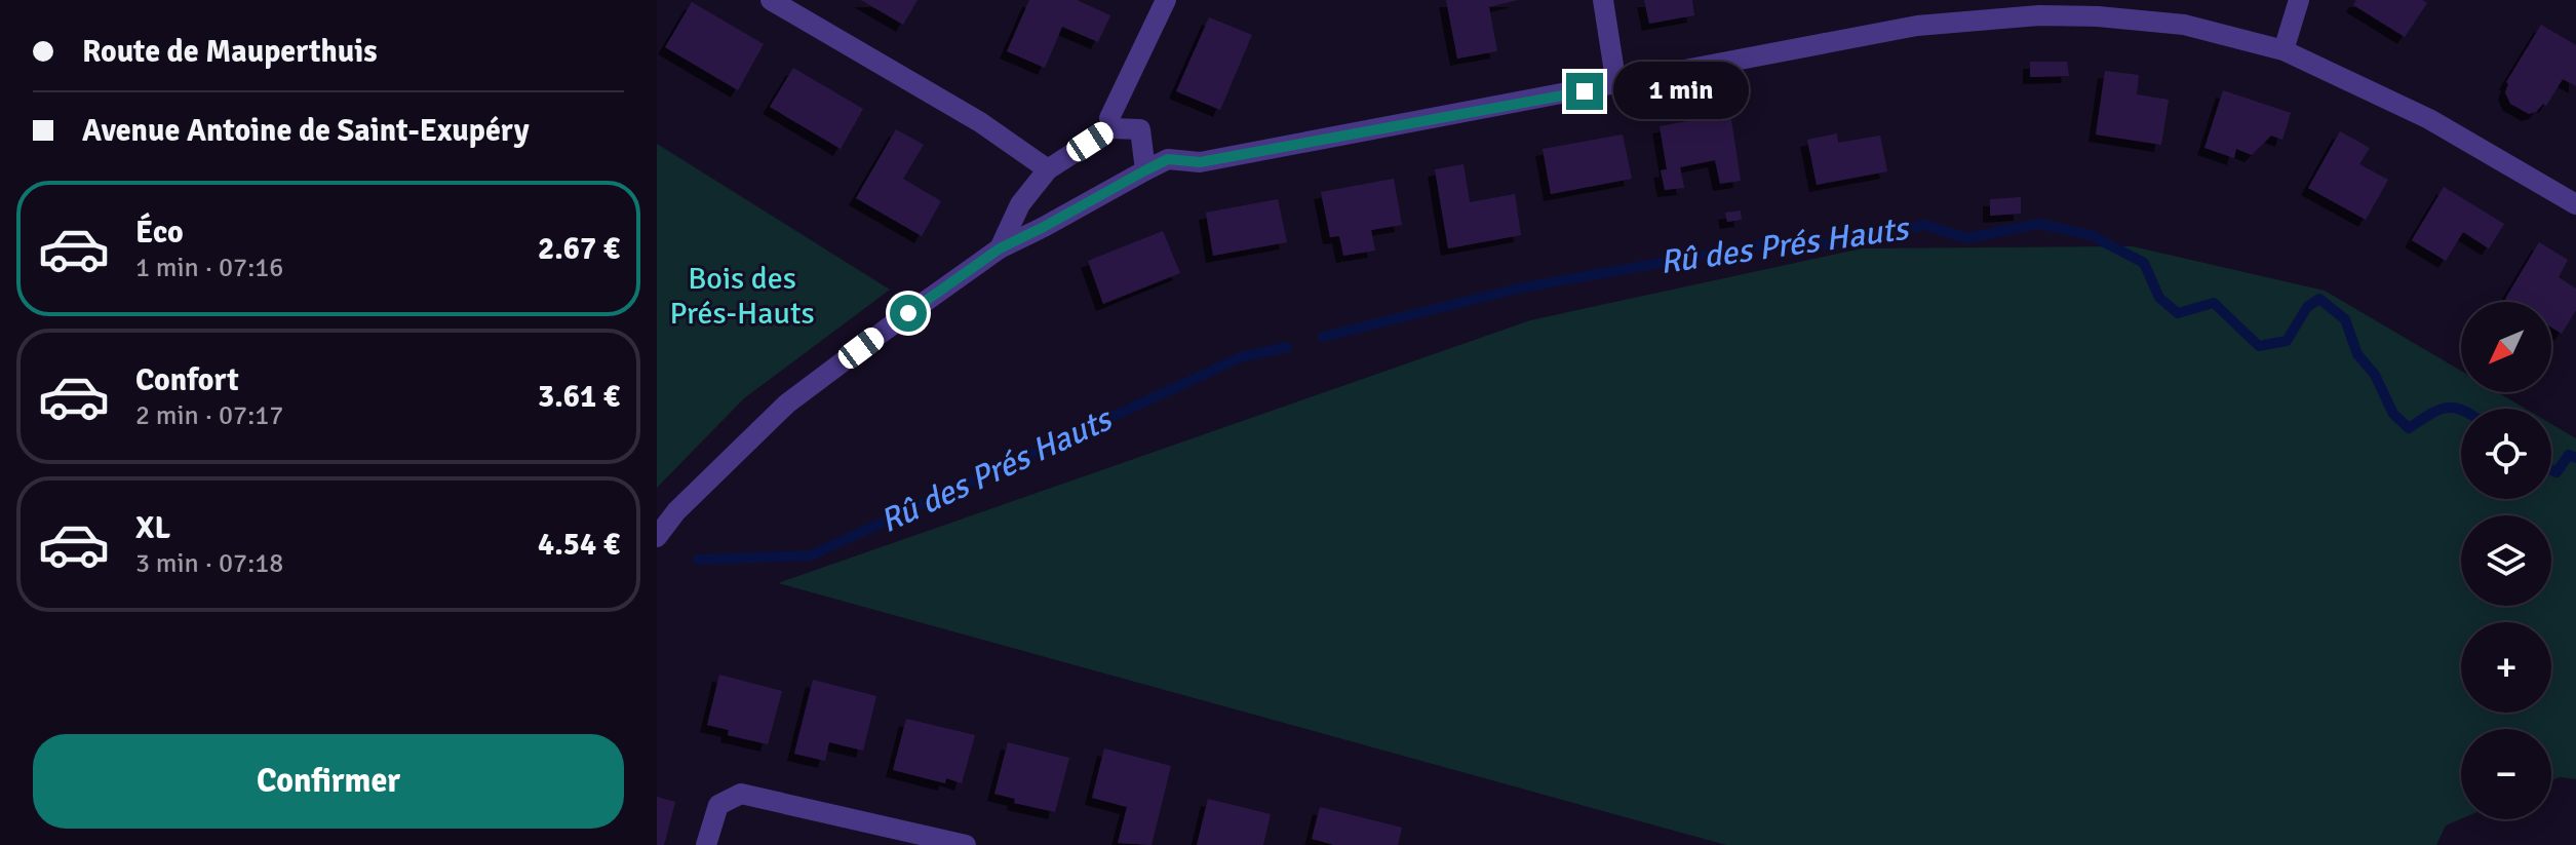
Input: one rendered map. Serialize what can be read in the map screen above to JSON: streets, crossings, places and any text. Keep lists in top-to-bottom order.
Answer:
{
  "water": ["Rû des Prés Hauts"],
  "parks": ["Bois des Prés-Hauts"],
  "north": "bottom left",
  "page": {
    "banner": ["Route de Mauperthuis", "Avenue Antoine de Saint-Exupéry"],
    "bubble": "1 min",
    "list": [
      {
        "name": "Éco",
        "note": "1 min · 07:16",
        "value": "2.67 €"
      },
      {
        "name": "Confort",
        "note": "2 min · 07:17",
        "value": "3.61 €"
      },
      {
        "name": "XL",
        "note": "3 min · 07:18",
        "value": "4.54 €"
      }
    ],
    "map_buttons": ["+", "−"],
    "buttons": "Confirmer"
  }
}
